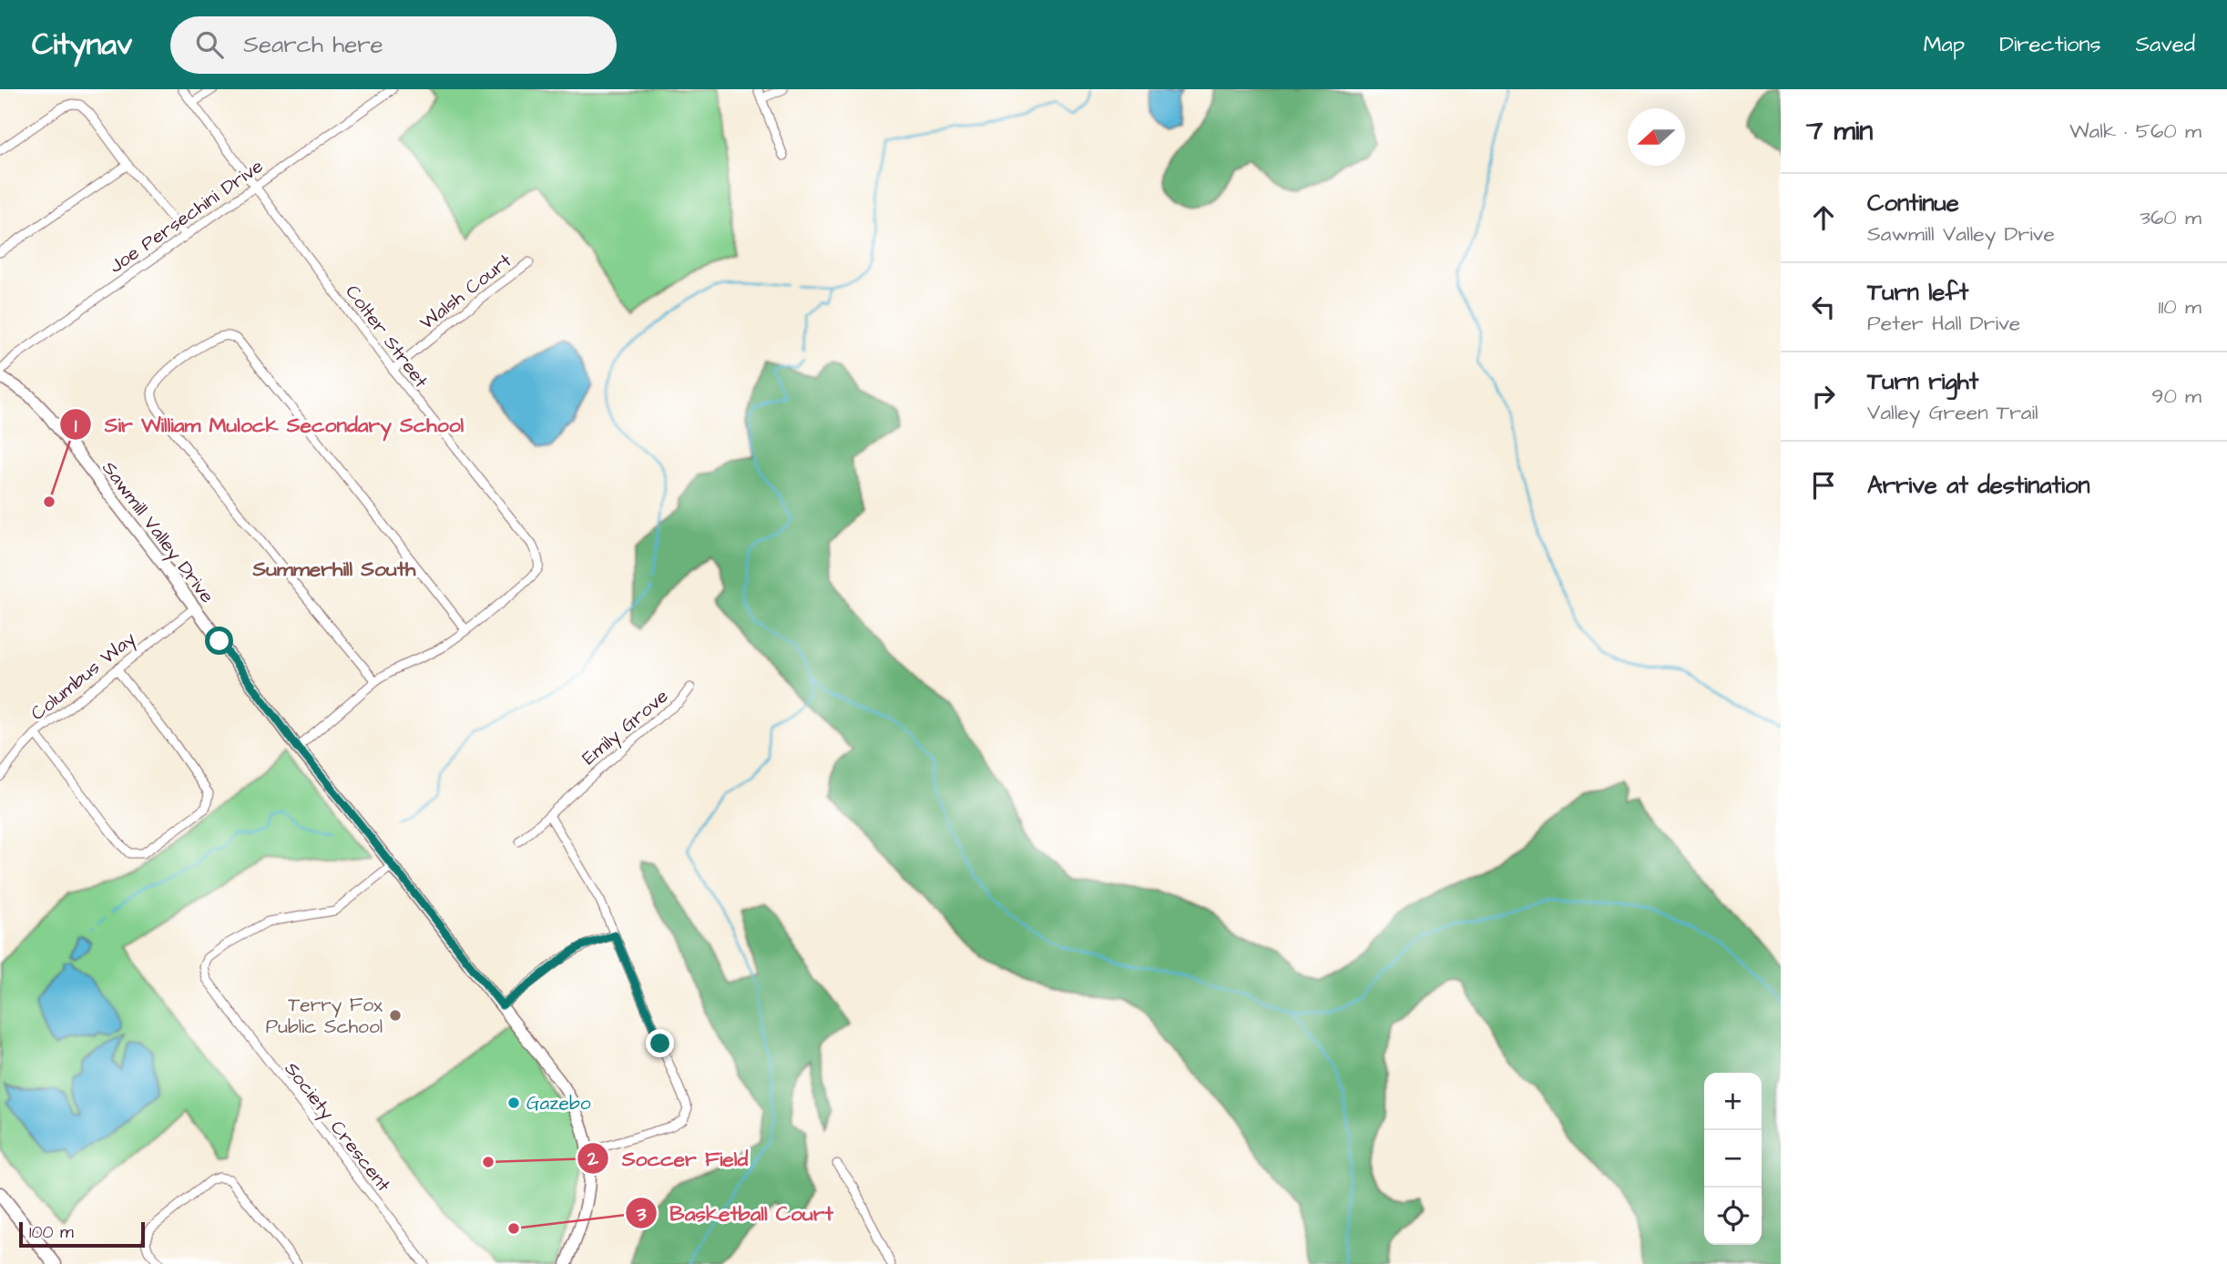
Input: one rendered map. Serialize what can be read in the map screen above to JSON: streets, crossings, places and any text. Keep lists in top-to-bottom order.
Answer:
{
  "streets": {
    "street": [
      "Joe Persechini Drive",
      "Walsh Court",
      "Colter Street",
      "Sawmill Valley Drive",
      "Columbus Way",
      "Emily Grove",
      "Society Crescent"
    ]
  },
  "crossings": [
    ["Joe Persechini Drive", "Colter Street"],
    ["Walsh Court", "Colter Street"],
    ["Colter Street", "Sawmill Valley Drive"],
    ["Sawmill Valley Drive", "Columbus Way"],
    ["Sawmill Valley Drive", "Society Crescent"]
  ],
  "districts": ["Summerhill South"],
  "places": [
    "Sir William Mulock Secondary School",
    "Terry Fox Public School",
    "Gazebo",
    "Soccer Field",
    "Basketball Court"
  ],
  "scale_bar": "100 m",
  "north": "left",
  "page": {
    "header": "Citynav",
    "search": "Search here",
    "nav": ["Map", "Directions", "Saved"],
    "heading": ["7 min", "Walk · 560 m"],
    "list": [
      ["Continue", "Sawmill Valley Drive", "360 m"],
      ["Turn left", "Peter Hall Drive", "110 m"],
      ["Turn right", "Valley Green Trail", "90 m"],
      "Arrive at destination"
    ],
    "map_buttons": ["+", "−"],
    "scale": "100 m"
  }
}
